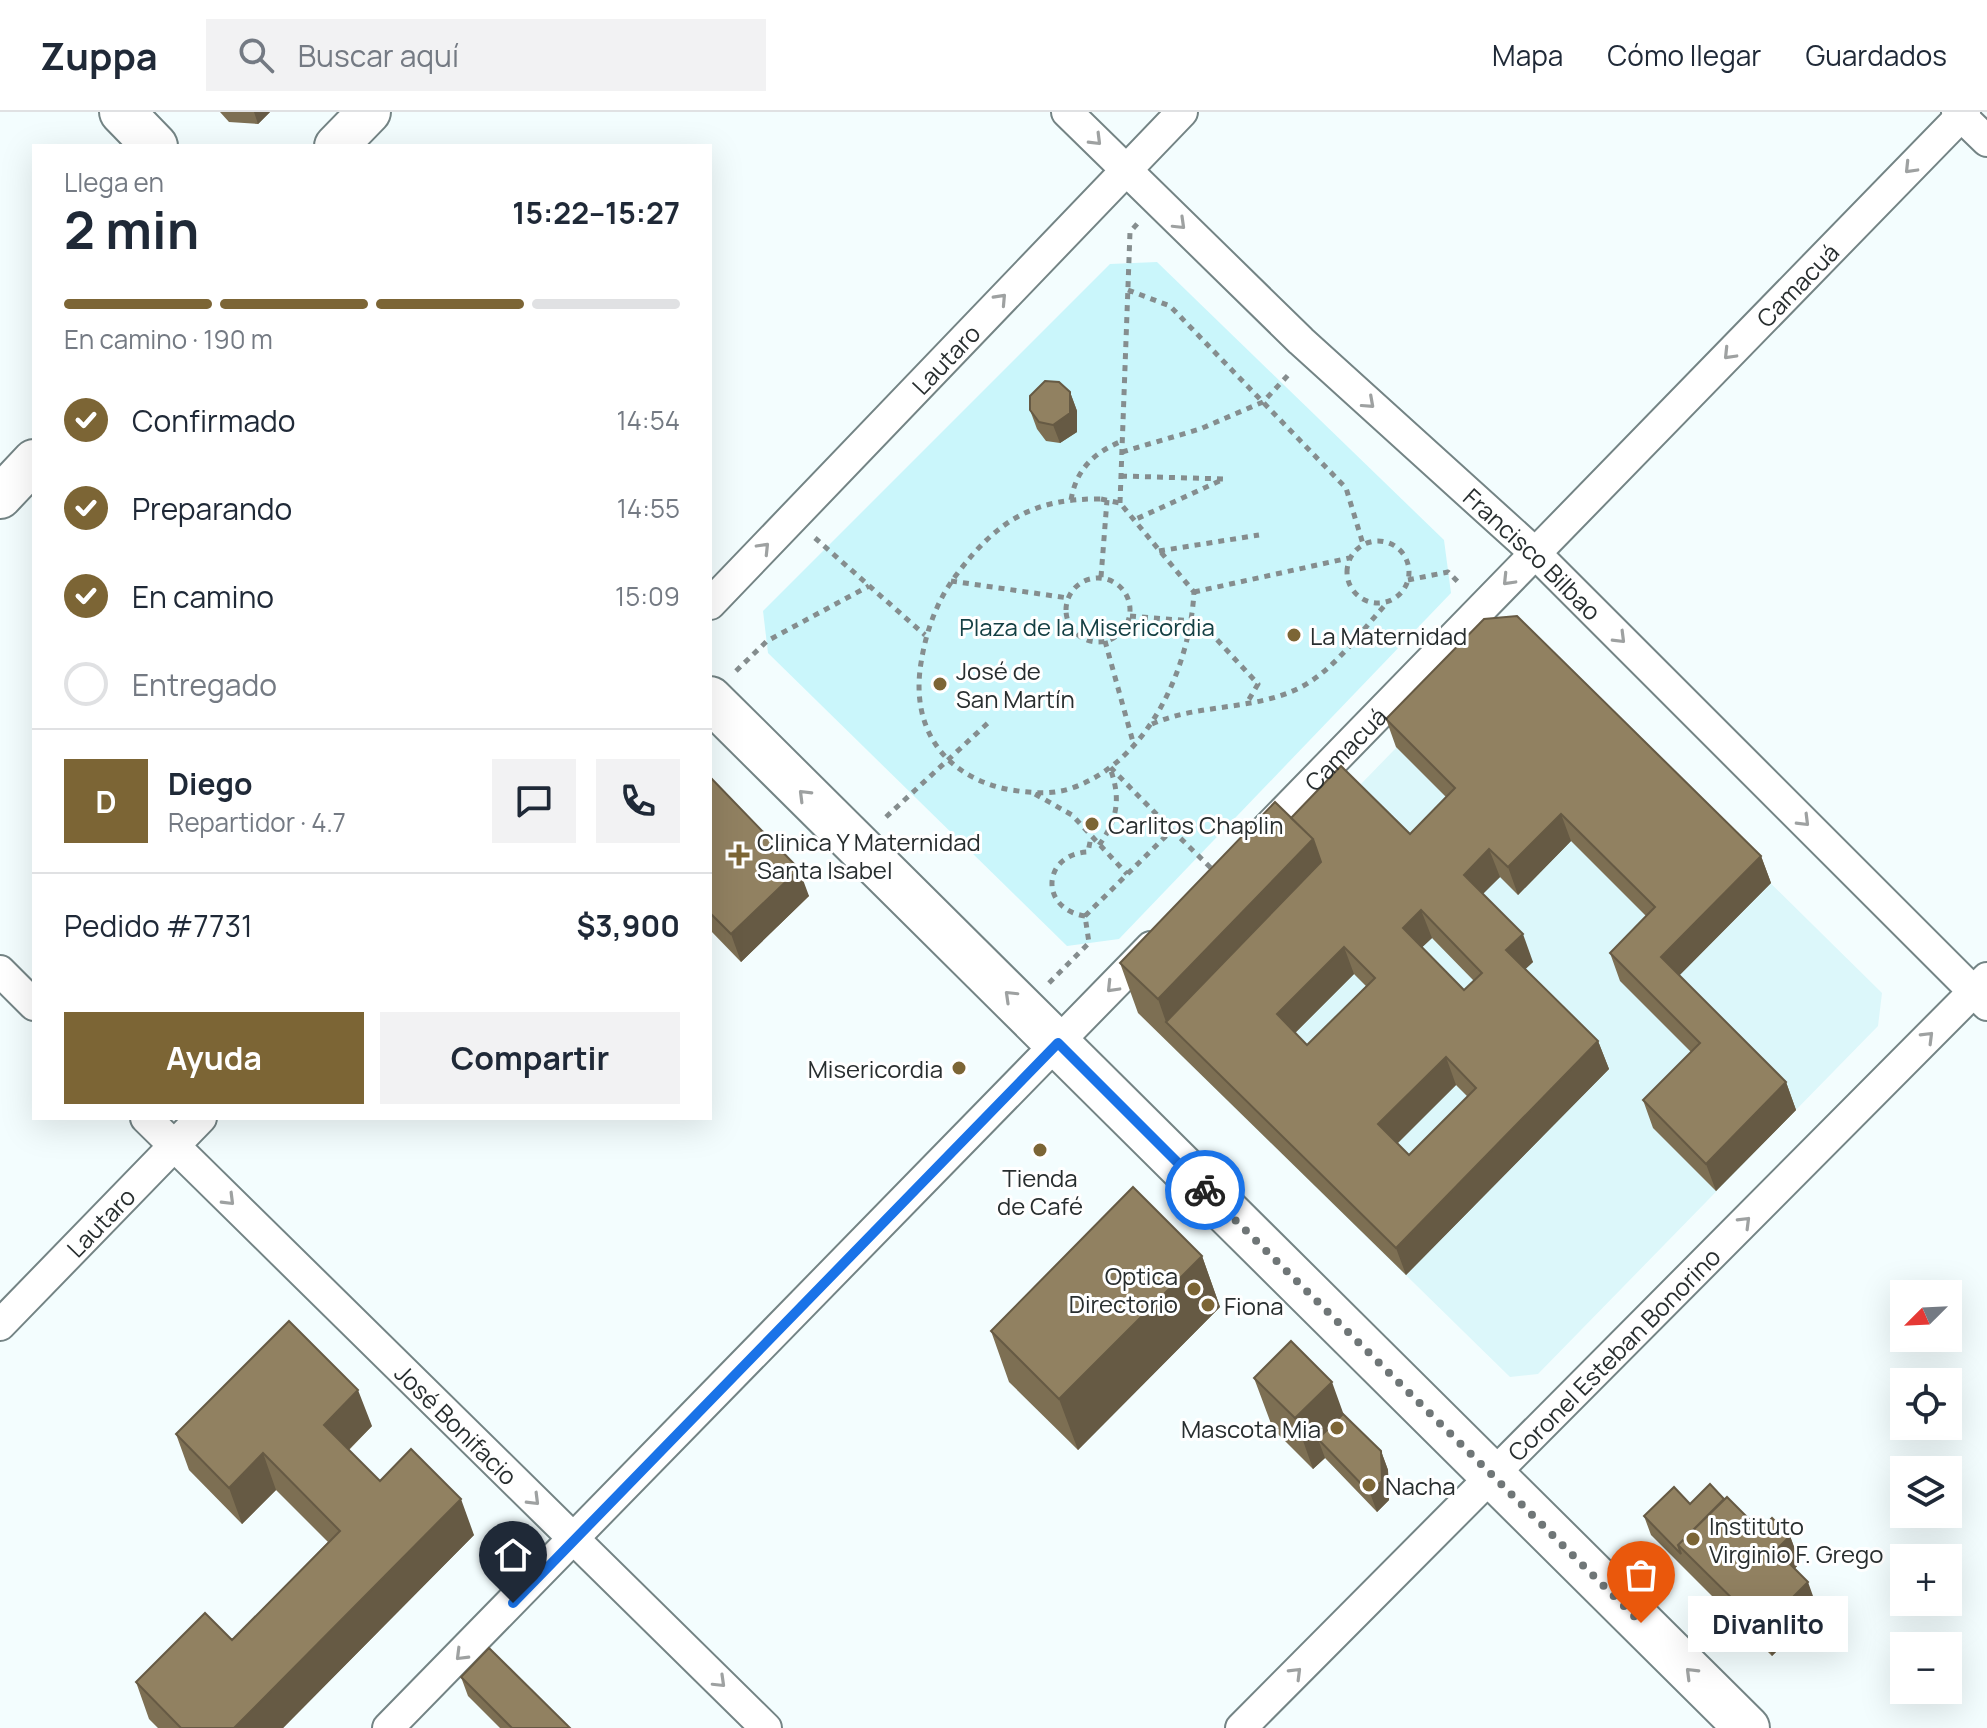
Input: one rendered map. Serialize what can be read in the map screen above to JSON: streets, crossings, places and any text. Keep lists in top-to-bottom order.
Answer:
{
  "streets": {
    "street": [
      "Camacuá",
      "Lautaro",
      "Francisco Bilbao",
      "Coronel Esteban Bonorino",
      "José Bonifacio"
    ]
  },
  "crossings": [
    ["Camacuá", "Francisco Bilbao"],
    ["Lautaro", "Francisco Bilbao"],
    ["Lautaro", "José Bonifacio"],
    ["Francisco Bilbao", "Coronel Esteban Bonorino"]
  ],
  "one_way": [
    "Camacuá",
    "Lautaro",
    "Francisco Bilbao",
    "Coronel Esteban Bonorino",
    "José Bonifacio"
  ],
  "parks": ["Plaza de la Misericordia"],
  "places": {
    "other": [
      "La Maternidad",
      "José de San Martín",
      "Carlitos Chaplin",
      "Misericordia",
      "Tienda de Café",
      "Optica Directorio",
      "Fiona",
      "Mascota Mia",
      "Nacha",
      "Instituto Virginio F. Grego",
      "Divanlito"
    ],
    "health": ["Clinica Y Maternidad Santa Isabel"]
  },
  "north": "bottom left",
  "page": {
    "header": "Zuppa",
    "search": "Buscar aquí",
    "nav": ["Mapa", "Cómo llegar", "Guardados"],
    "heading": ["2 min", "Llega en", "15:22–15:27"],
    "panel": [
      "Diego",
      "Repartidor · 4.7",
      "Pedido #7731",
      "$3,900"
    ],
    "bar": "En camino · 190 m",
    "list": [
      ["Confirmado", "14:54"],
      ["Preparando", "14:55"],
      ["En camino", "15:09"],
      "Entregado"
    ],
    "round": "D",
    "buttons": ["Ayuda", "Compartir"],
    "map_buttons": ["+", "−"],
    "bubble": "Divanlito"
  }
}
